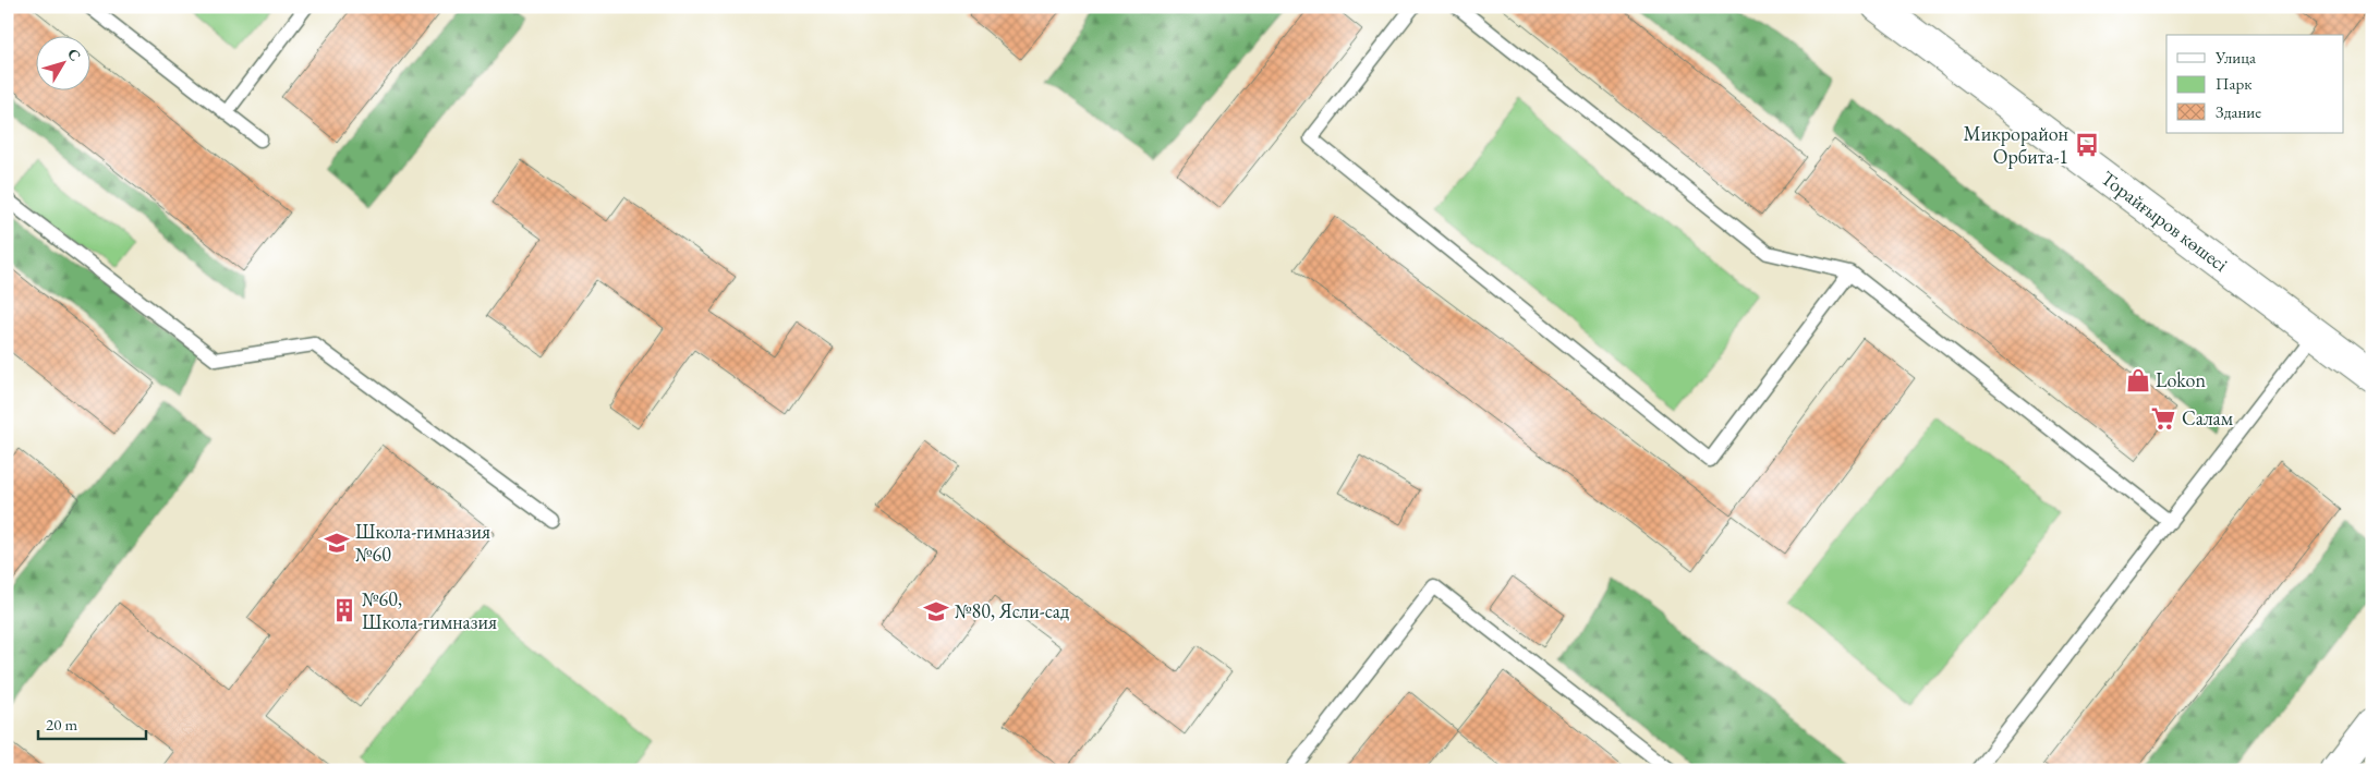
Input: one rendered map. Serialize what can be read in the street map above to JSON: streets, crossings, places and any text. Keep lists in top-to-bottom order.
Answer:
{
  "streets": {
    "street": ["Торайғыров көшесі"]
  },
  "places": {
    "bus stop": ["Микрорайон Орбита-1"],
    "shop": ["Lokon"],
    "supermarket": ["Салам"],
    "school or university": ["Школа-гимназия №60", "№80, Ясли-сад"],
    "building": ["№60, Школа-гимназия"]
  },
  "legend": ["Улица", "Парк", "Здание"],
  "scale_bar": "20 m",
  "north": "top right"
}
